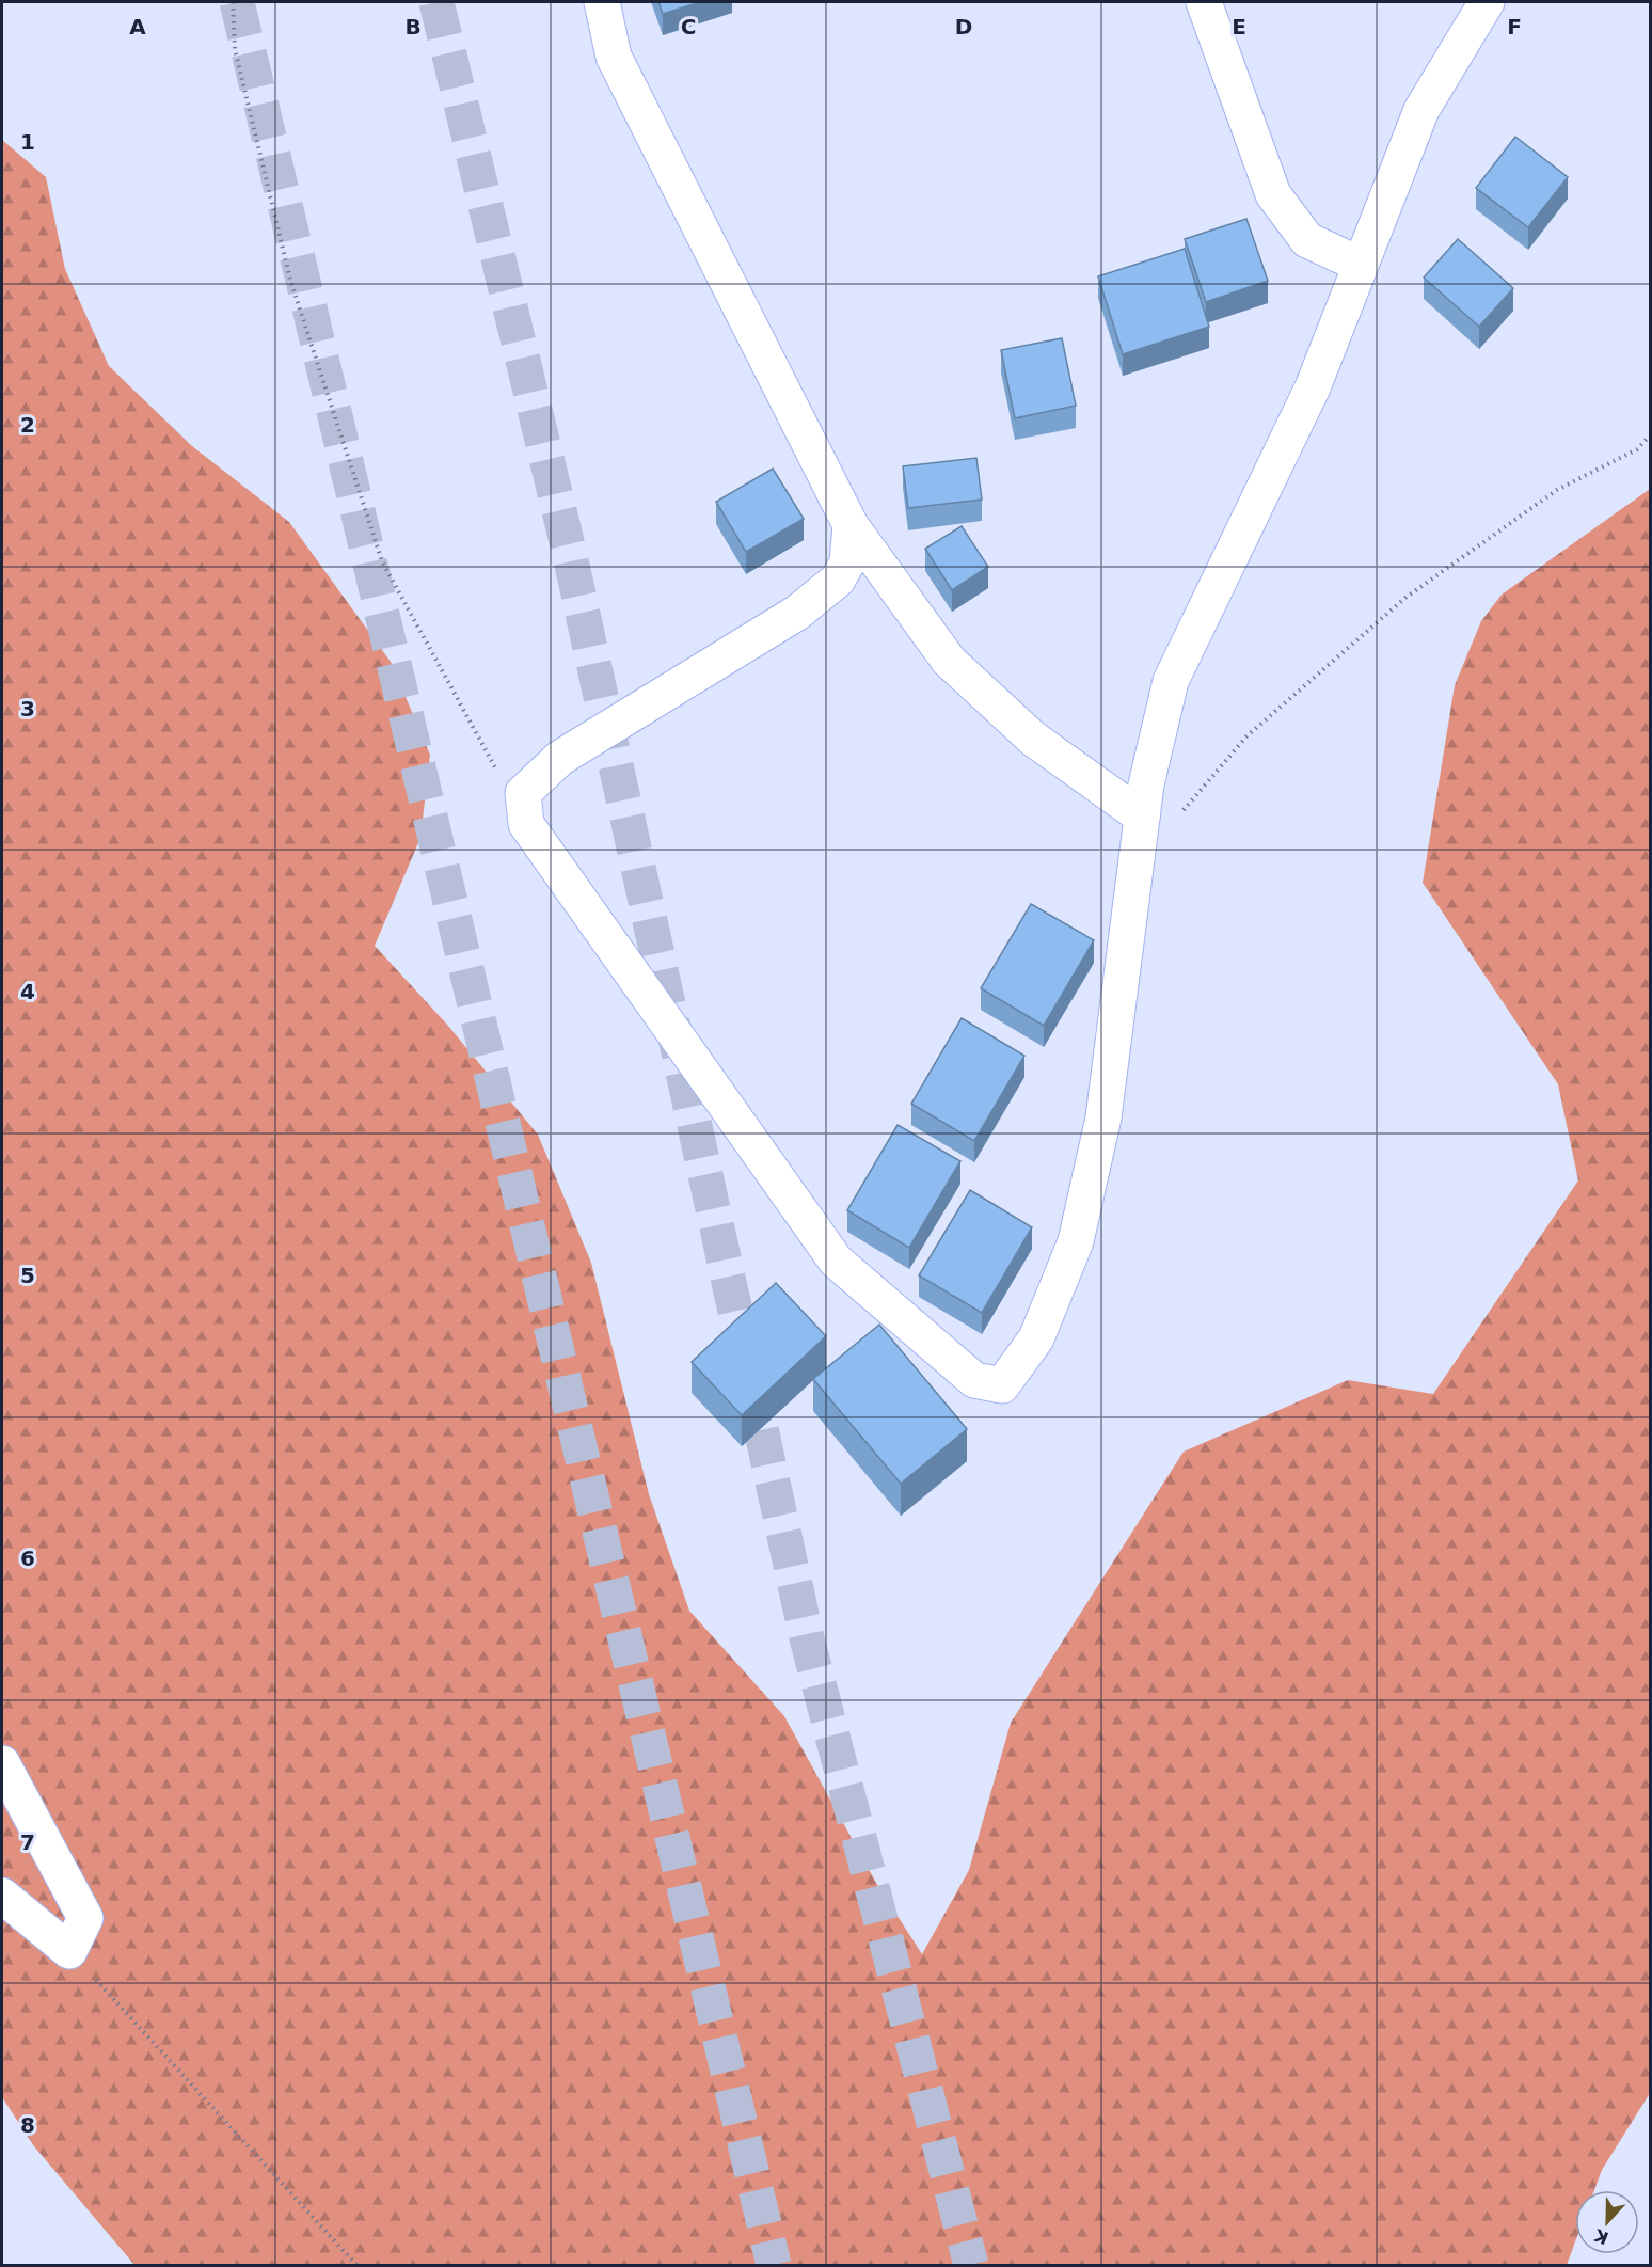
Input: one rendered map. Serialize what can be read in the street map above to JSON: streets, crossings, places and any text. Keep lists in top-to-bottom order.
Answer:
{
  "north": "bottom",
  "grid": {
    "columns": [
      "A",
      "B",
      "C",
      "D",
      "E",
      "F"
    ],
    "rows": [
      "1",
      "2",
      "3",
      "4",
      "5",
      "6",
      "7",
      "8"
    ]
  }
}
